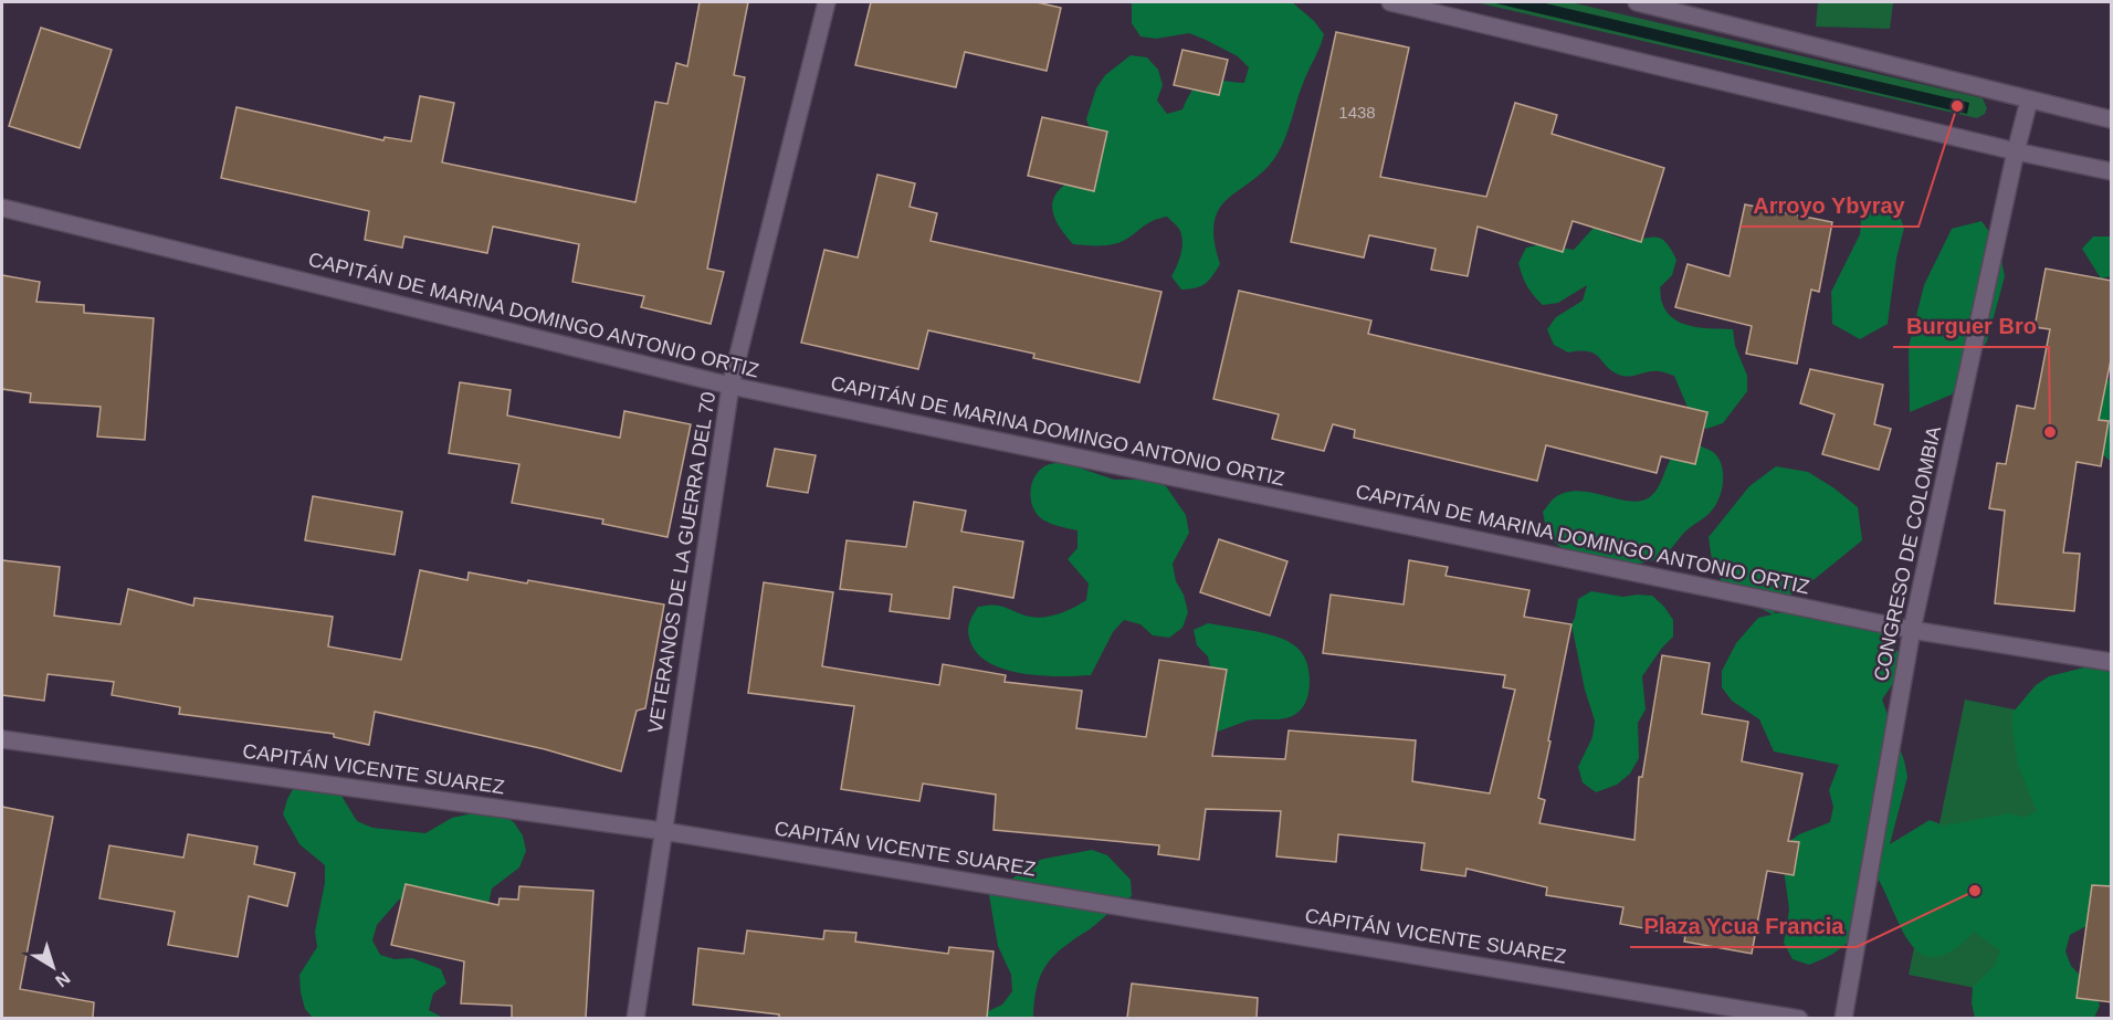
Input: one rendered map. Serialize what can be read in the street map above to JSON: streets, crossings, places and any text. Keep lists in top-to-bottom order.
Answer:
{
  "streets": {
    "street": [
      "CAPITÁN DE MARINA DOMINGO ANTONIO ORTIZ",
      "CONGRESO DE COLOMBIA",
      "VETERANOS DE LA GUERRA DEL 70",
      "CAPITÁN VICENTE SUAREZ"
    ]
  },
  "crossings": [
    ["CAPITÁN DE MARINA DOMINGO ANTONIO ORTIZ", "CONGRESO DE COLOMBIA"],
    ["CAPITÁN DE MARINA DOMINGO ANTONIO ORTIZ", "VETERANOS DE LA GUERRA DEL 70"],
    ["VETERANOS DE LA GUERRA DEL 70", "CAPITÁN VICENTE SUAREZ"]
  ],
  "places": ["Arroyo Ybyray", "Burguer Bro", "Plaza Ycua Francia"],
  "house_numbers": ["1438"],
  "north": "bottom right"
}
